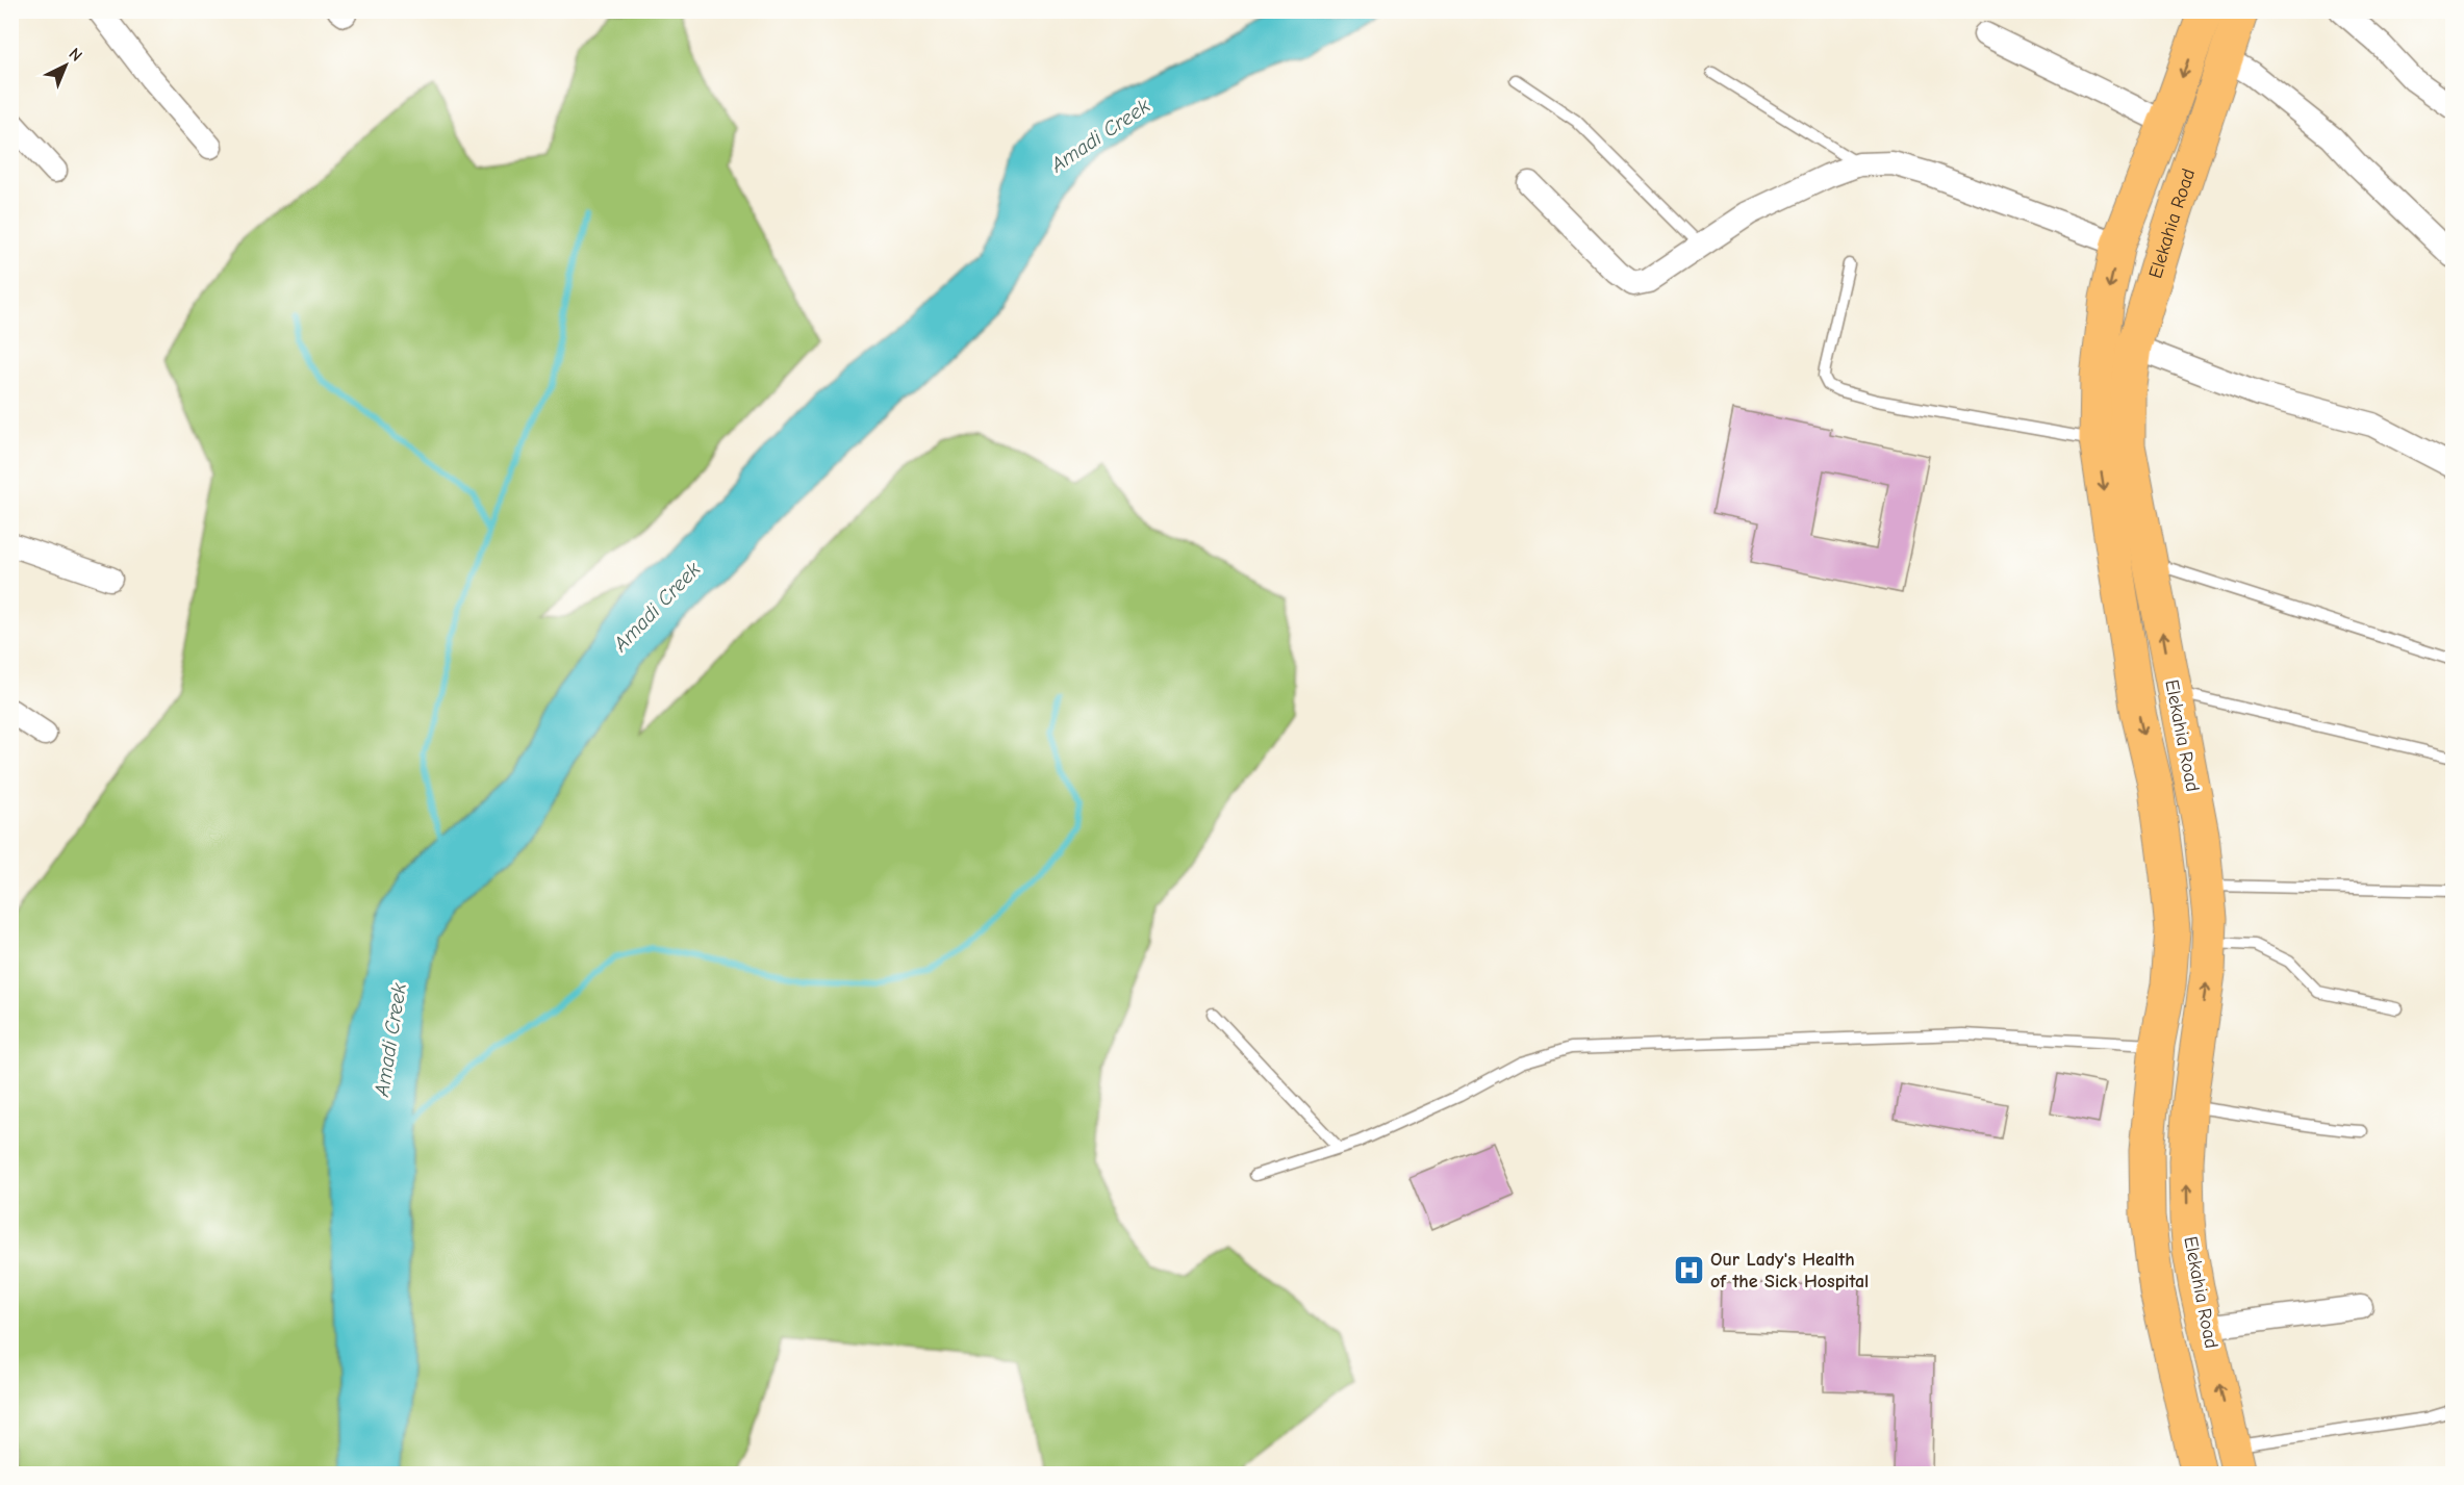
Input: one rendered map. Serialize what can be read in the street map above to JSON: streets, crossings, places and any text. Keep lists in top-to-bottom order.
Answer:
{
  "streets": {
    "main road": ["Elekahia Road"]
  },
  "water": ["Amadi Creek"],
  "places": {
    "hospital": ["Our Lady's Health of the Sick Hospital"]
  },
  "north": "top right"
}
